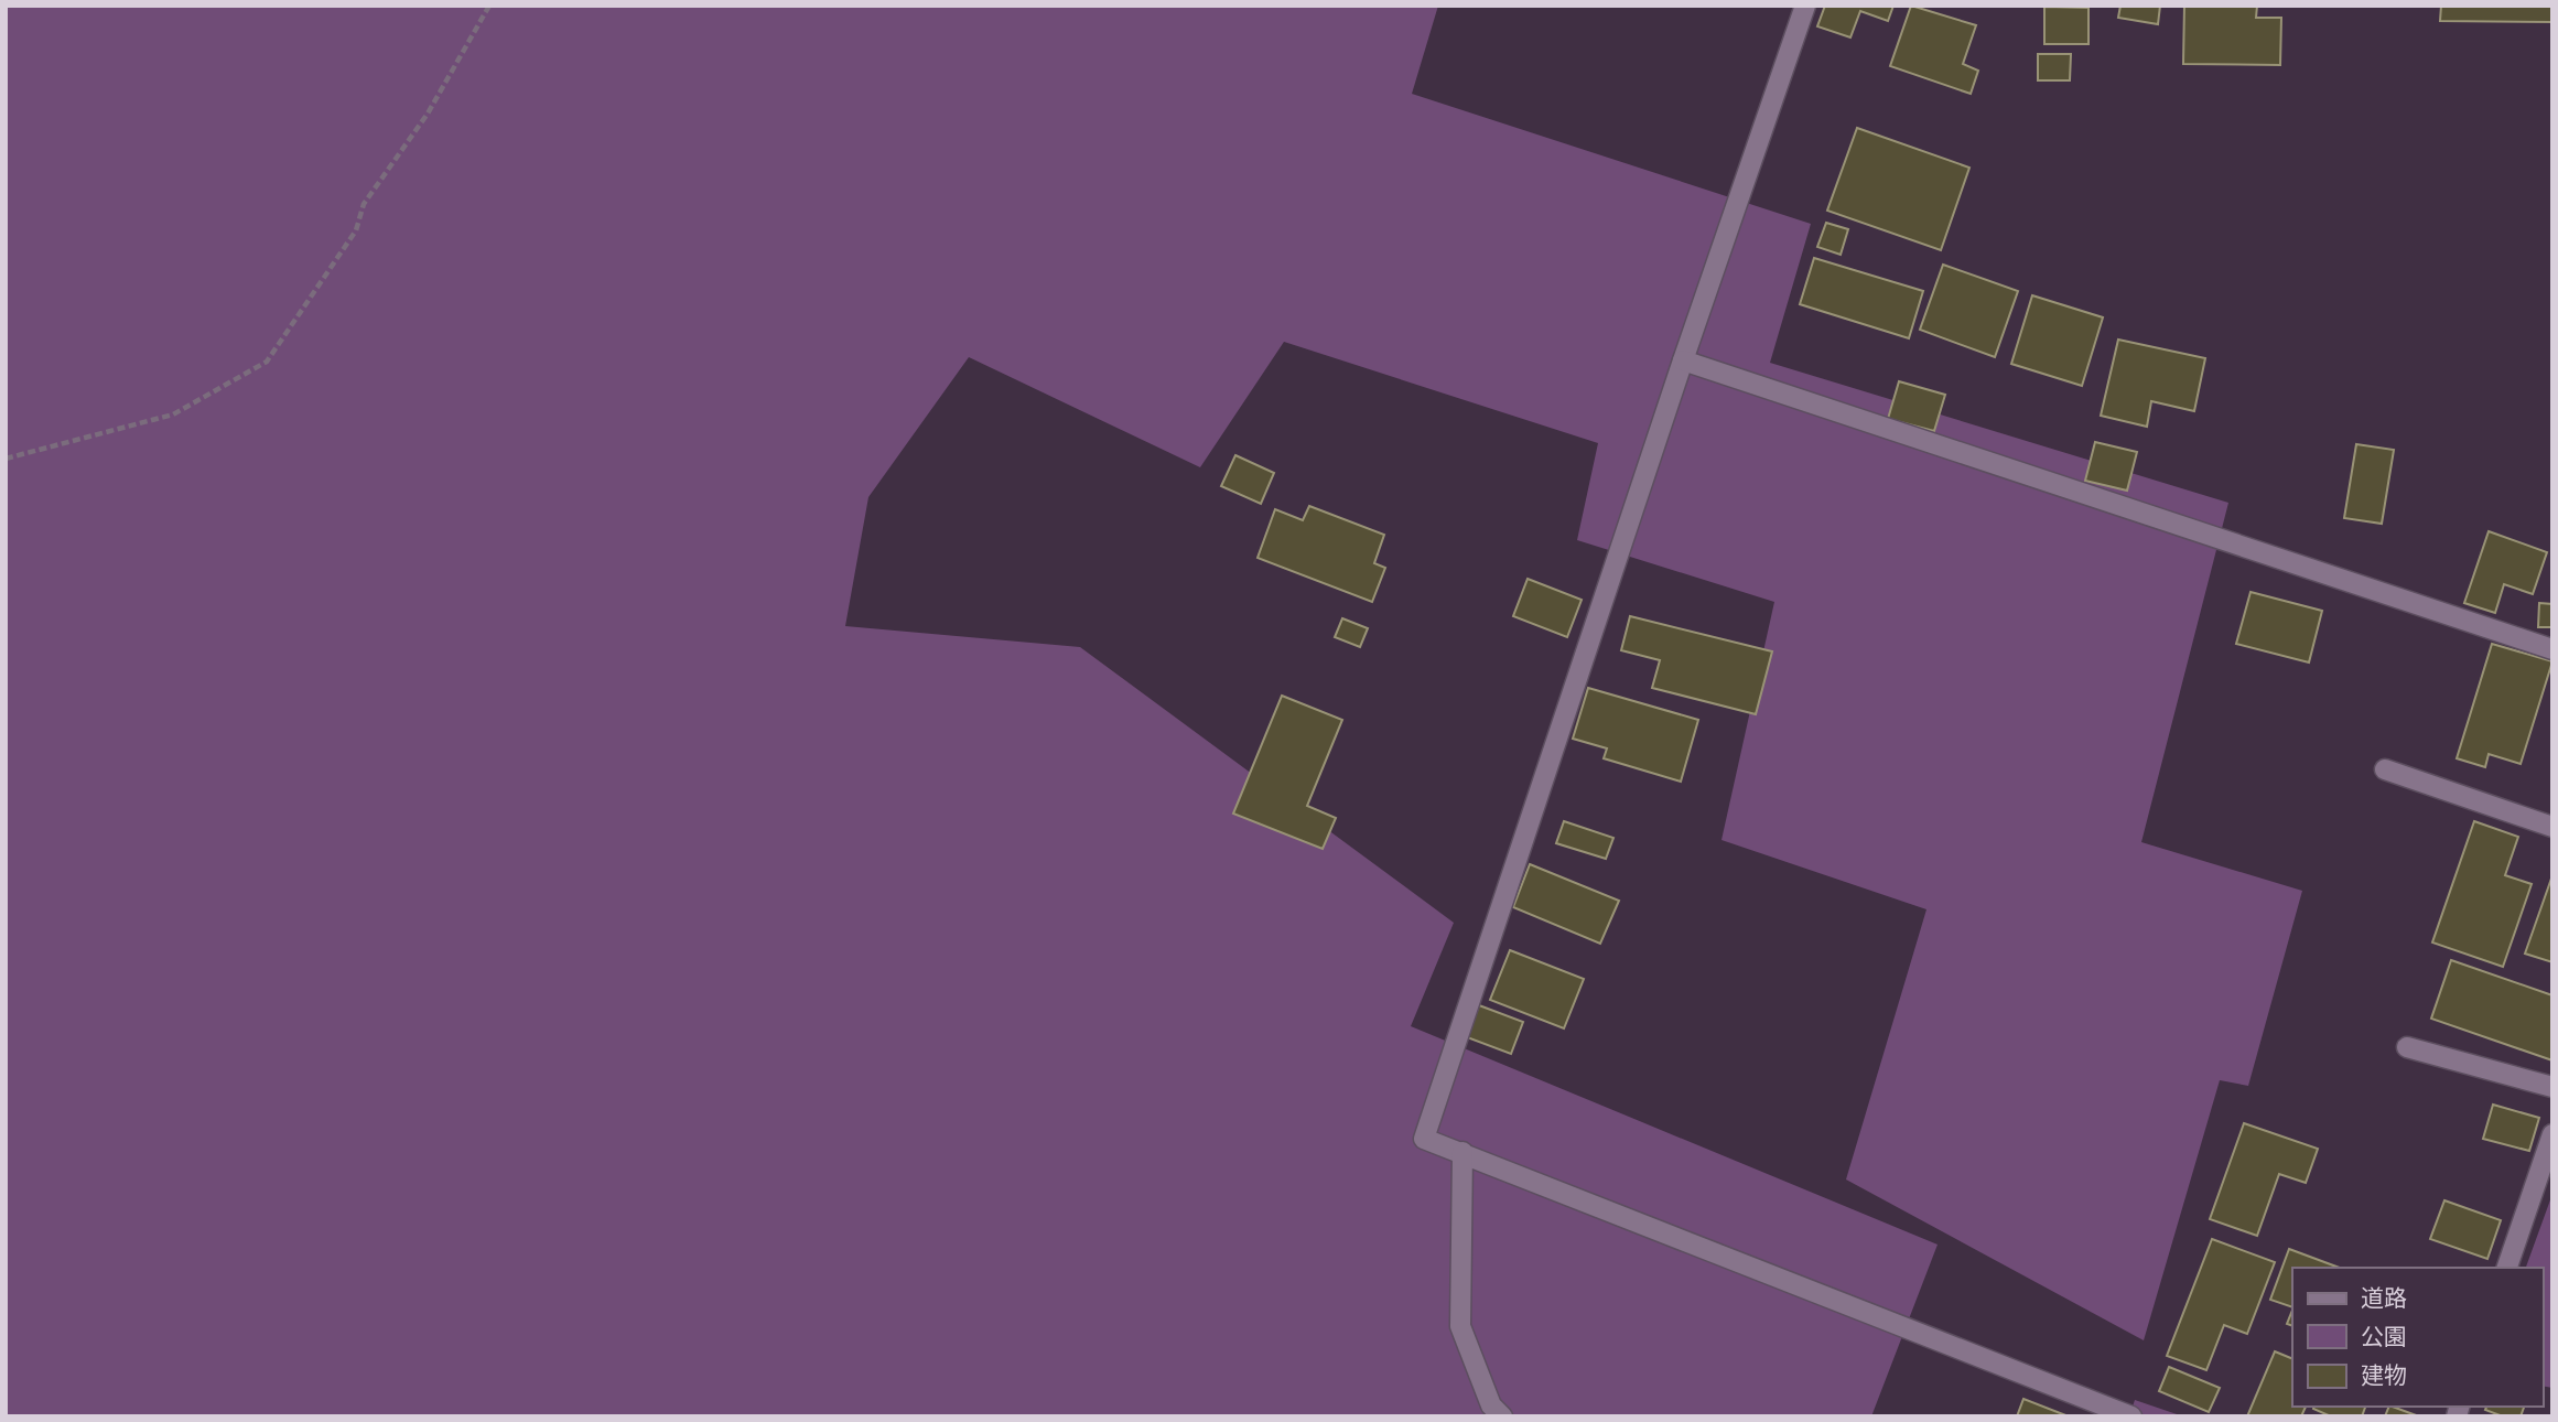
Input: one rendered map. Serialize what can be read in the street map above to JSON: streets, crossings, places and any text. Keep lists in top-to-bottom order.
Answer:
{
  "legend": ["道路", "公園", "建物"]
}
